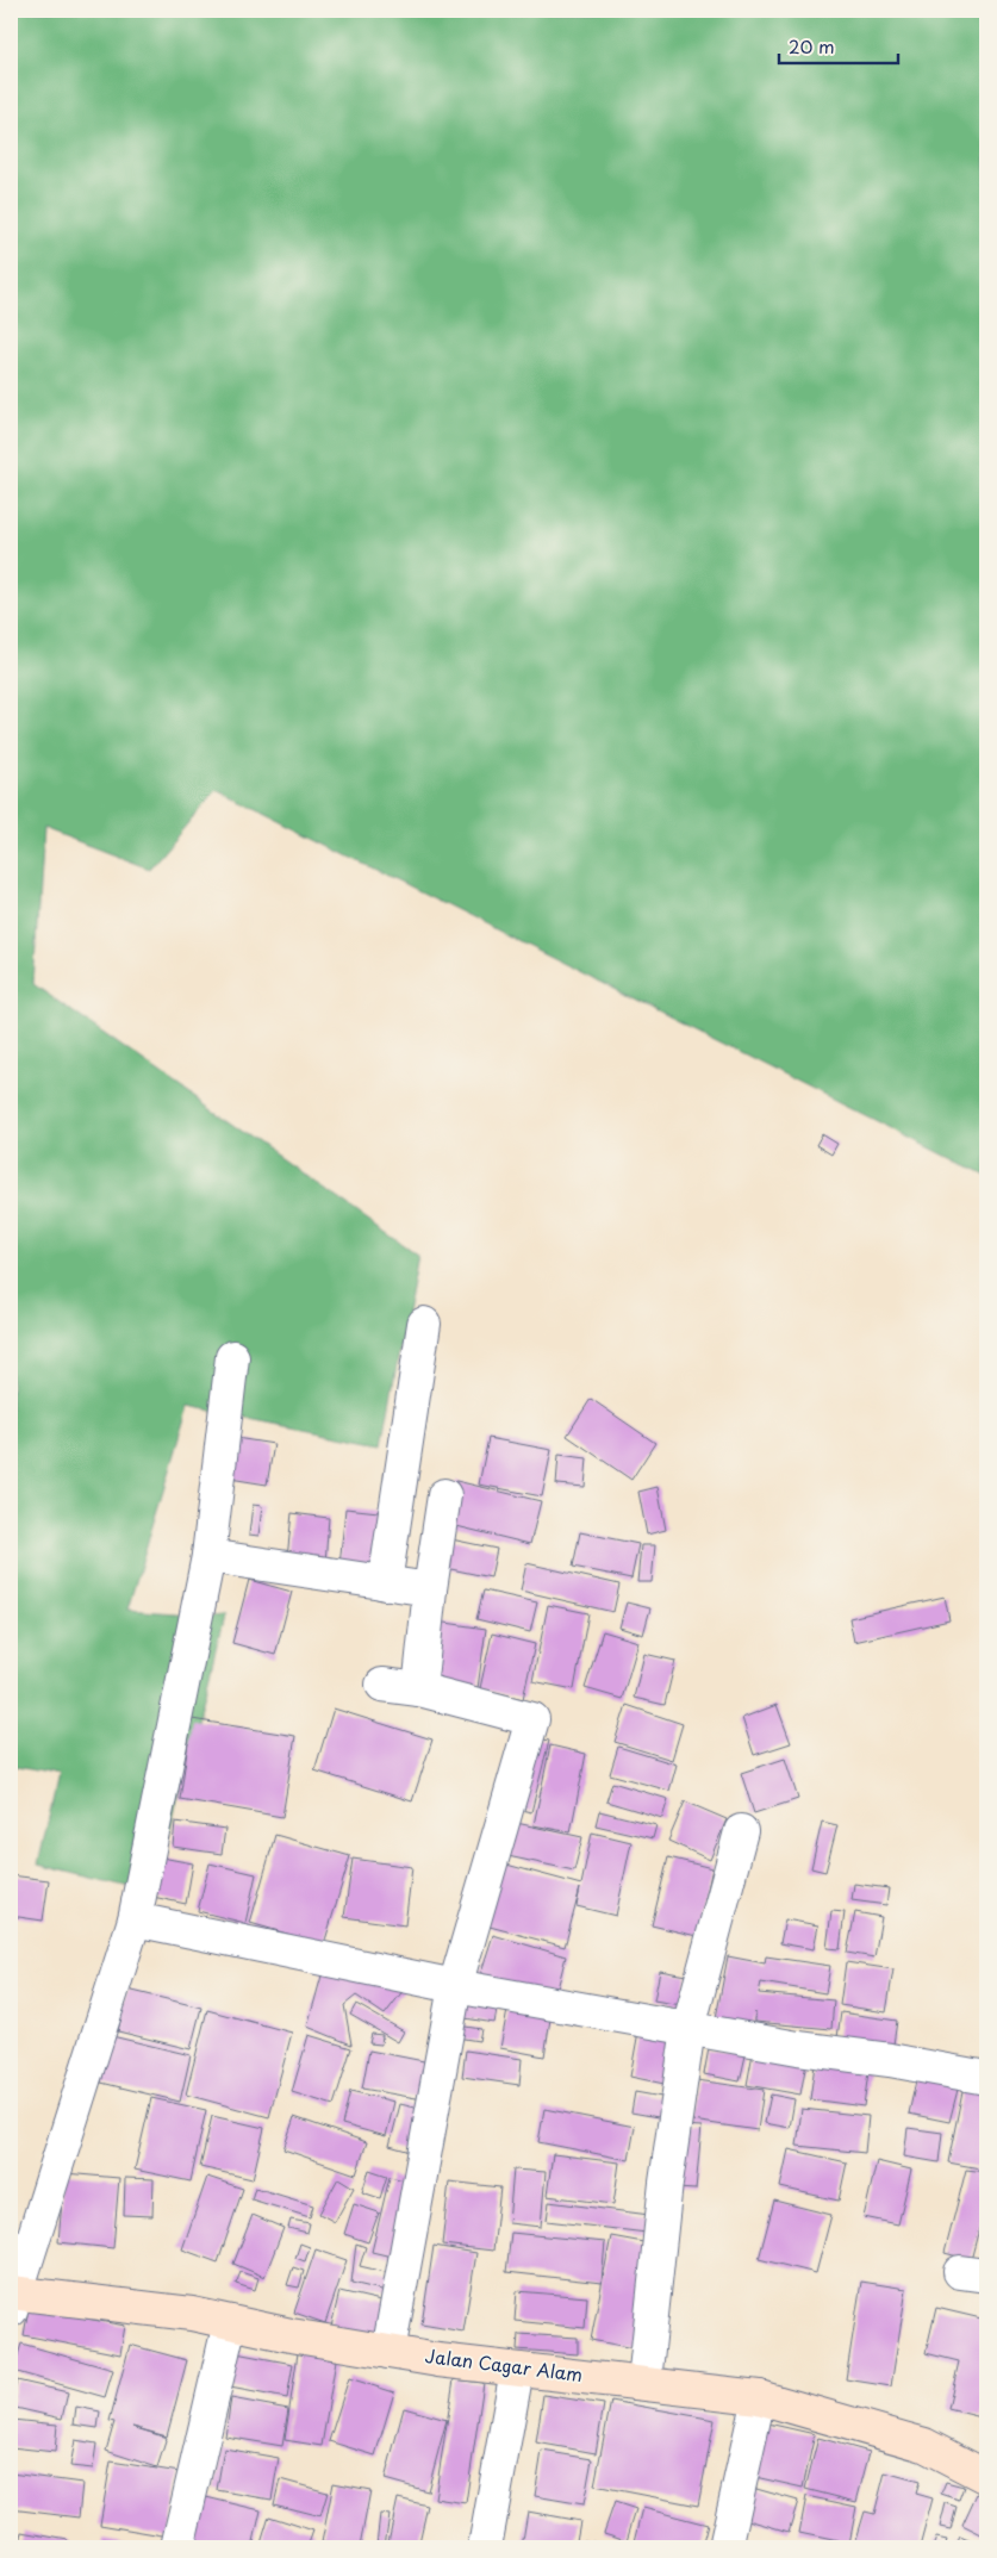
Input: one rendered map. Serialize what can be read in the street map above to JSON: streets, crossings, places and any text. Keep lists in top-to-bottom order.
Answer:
{
  "streets": {
    "street": ["Jalan Cagar Alam"]
  },
  "scale_bar": "20 m"
}
